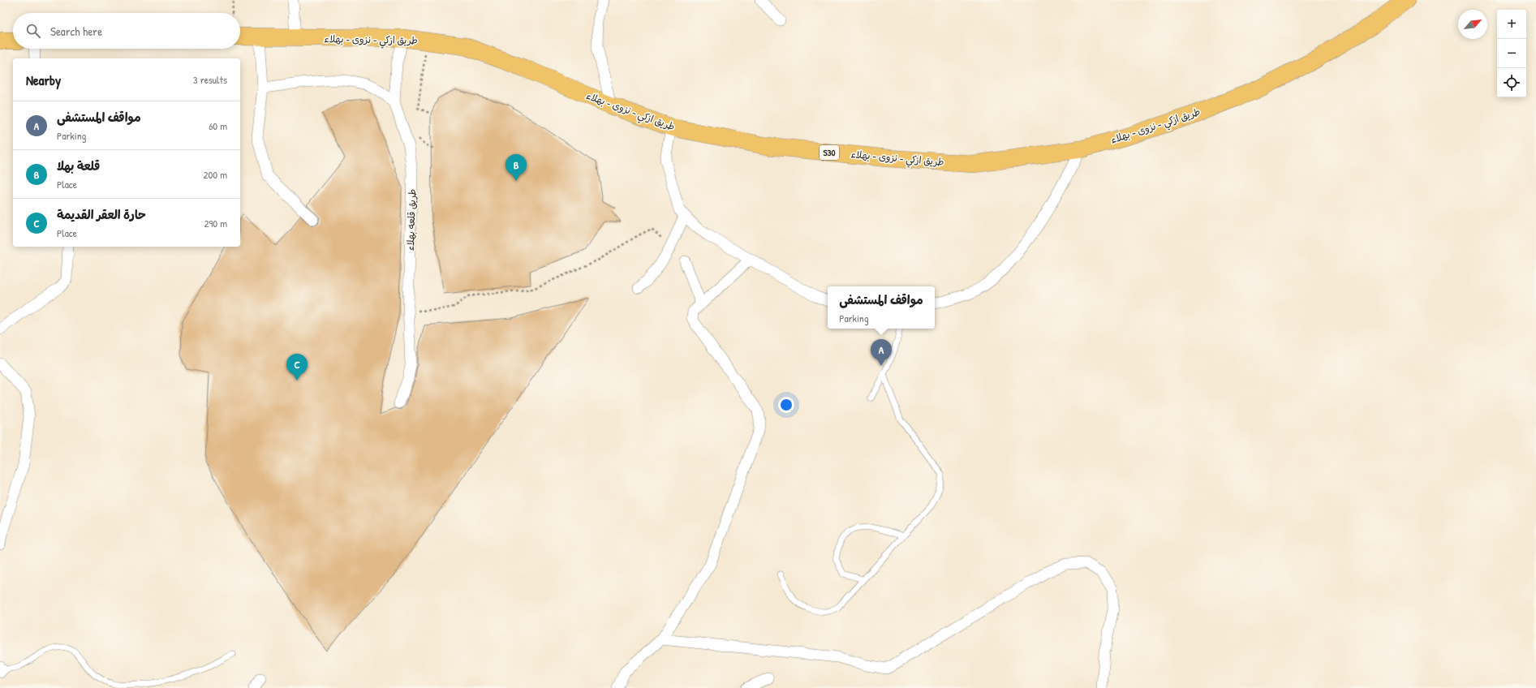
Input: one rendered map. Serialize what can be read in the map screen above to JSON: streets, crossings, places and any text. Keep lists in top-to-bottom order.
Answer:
{
  "streets": {
    "main road": ["طريق ازكي - نزوى - بهلاء", "S30"],
    "street": ["طريق قلعه بهلاء"]
  },
  "crossings": [
    ["طريق ازكي - نزوى - بهلاء", "طريق قلعه بهلاء"]
  ],
  "north": "top right",
  "page": {
    "map_buttons": ["+", "−"],
    "search": "Search here",
    "heading": ["Nearby", "3 results"],
    "list": [
      {
        "mark": "A",
        "name": "مواقف المستشفى",
        "note": "Parking",
        "value": "60 m"
      },
      {
        "mark": "B",
        "name": "قلعة بهلا",
        "note": "Place",
        "value": "200 m"
      },
      {
        "mark": "C",
        "name": "حارة العقر القديمة",
        "note": "Place",
        "value": "290 m"
      }
    ],
    "pins": ["B", "A", "C"],
    "popup": ["مواقف المستشفى", "Parking"]
  }
}
